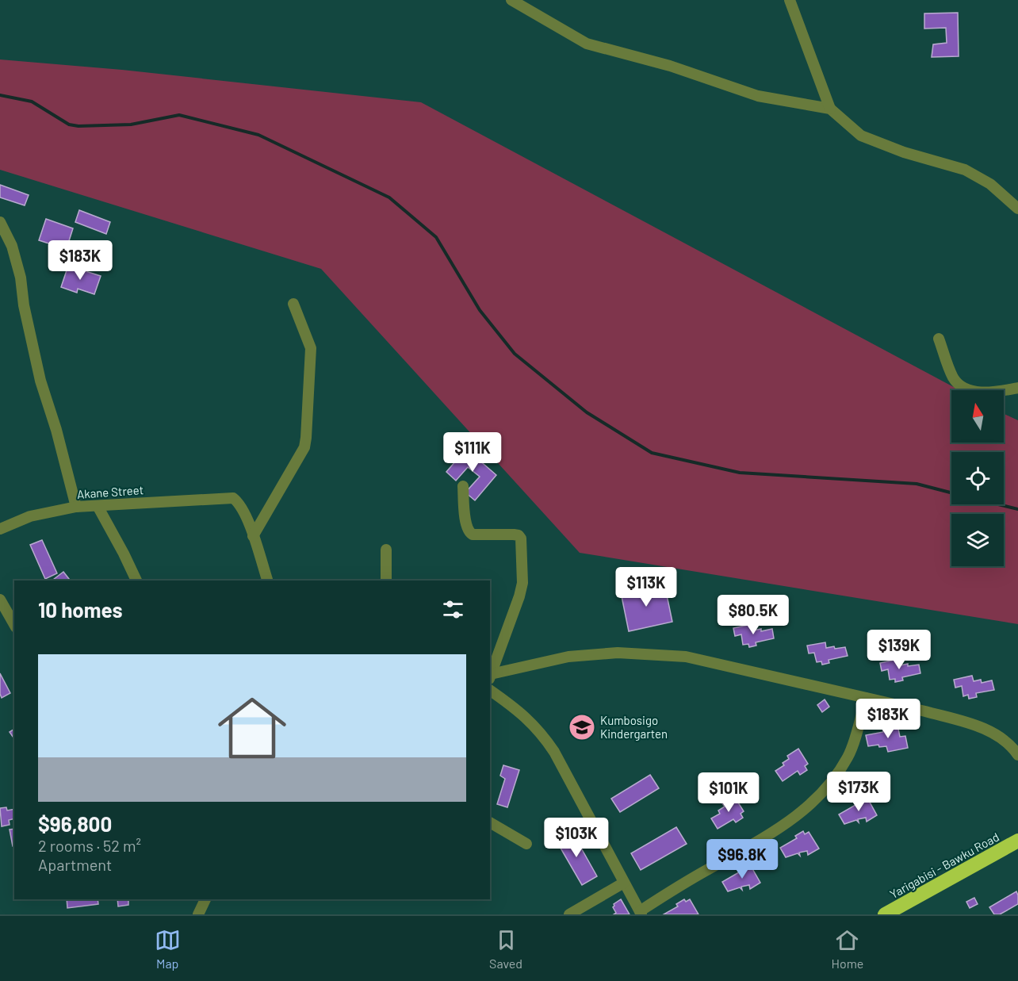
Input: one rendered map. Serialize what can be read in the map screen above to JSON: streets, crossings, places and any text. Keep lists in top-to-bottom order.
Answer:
{
  "streets": {
    "highway": ["Yarigabisi - Bawku Road"],
    "street": ["Akane Street"]
  },
  "places": {
    "school or university": ["Kumbosigo Kindergarten"]
  },
  "north": "top",
  "page": {
    "price": [
      "$183K",
      "$111K",
      "$113K",
      "$80.5K",
      "$139K",
      "$183K",
      "$173K",
      "$101K",
      "$103K",
      "$96.8K"
    ],
    "heading": "10 homes",
    "list": [
      {
        "name": "$96,800",
        "note": "2 rooms · 52 m² · Apartment"
      }
    ],
    "tabs": ["Map", "Saved", "Home"]
  }
}
